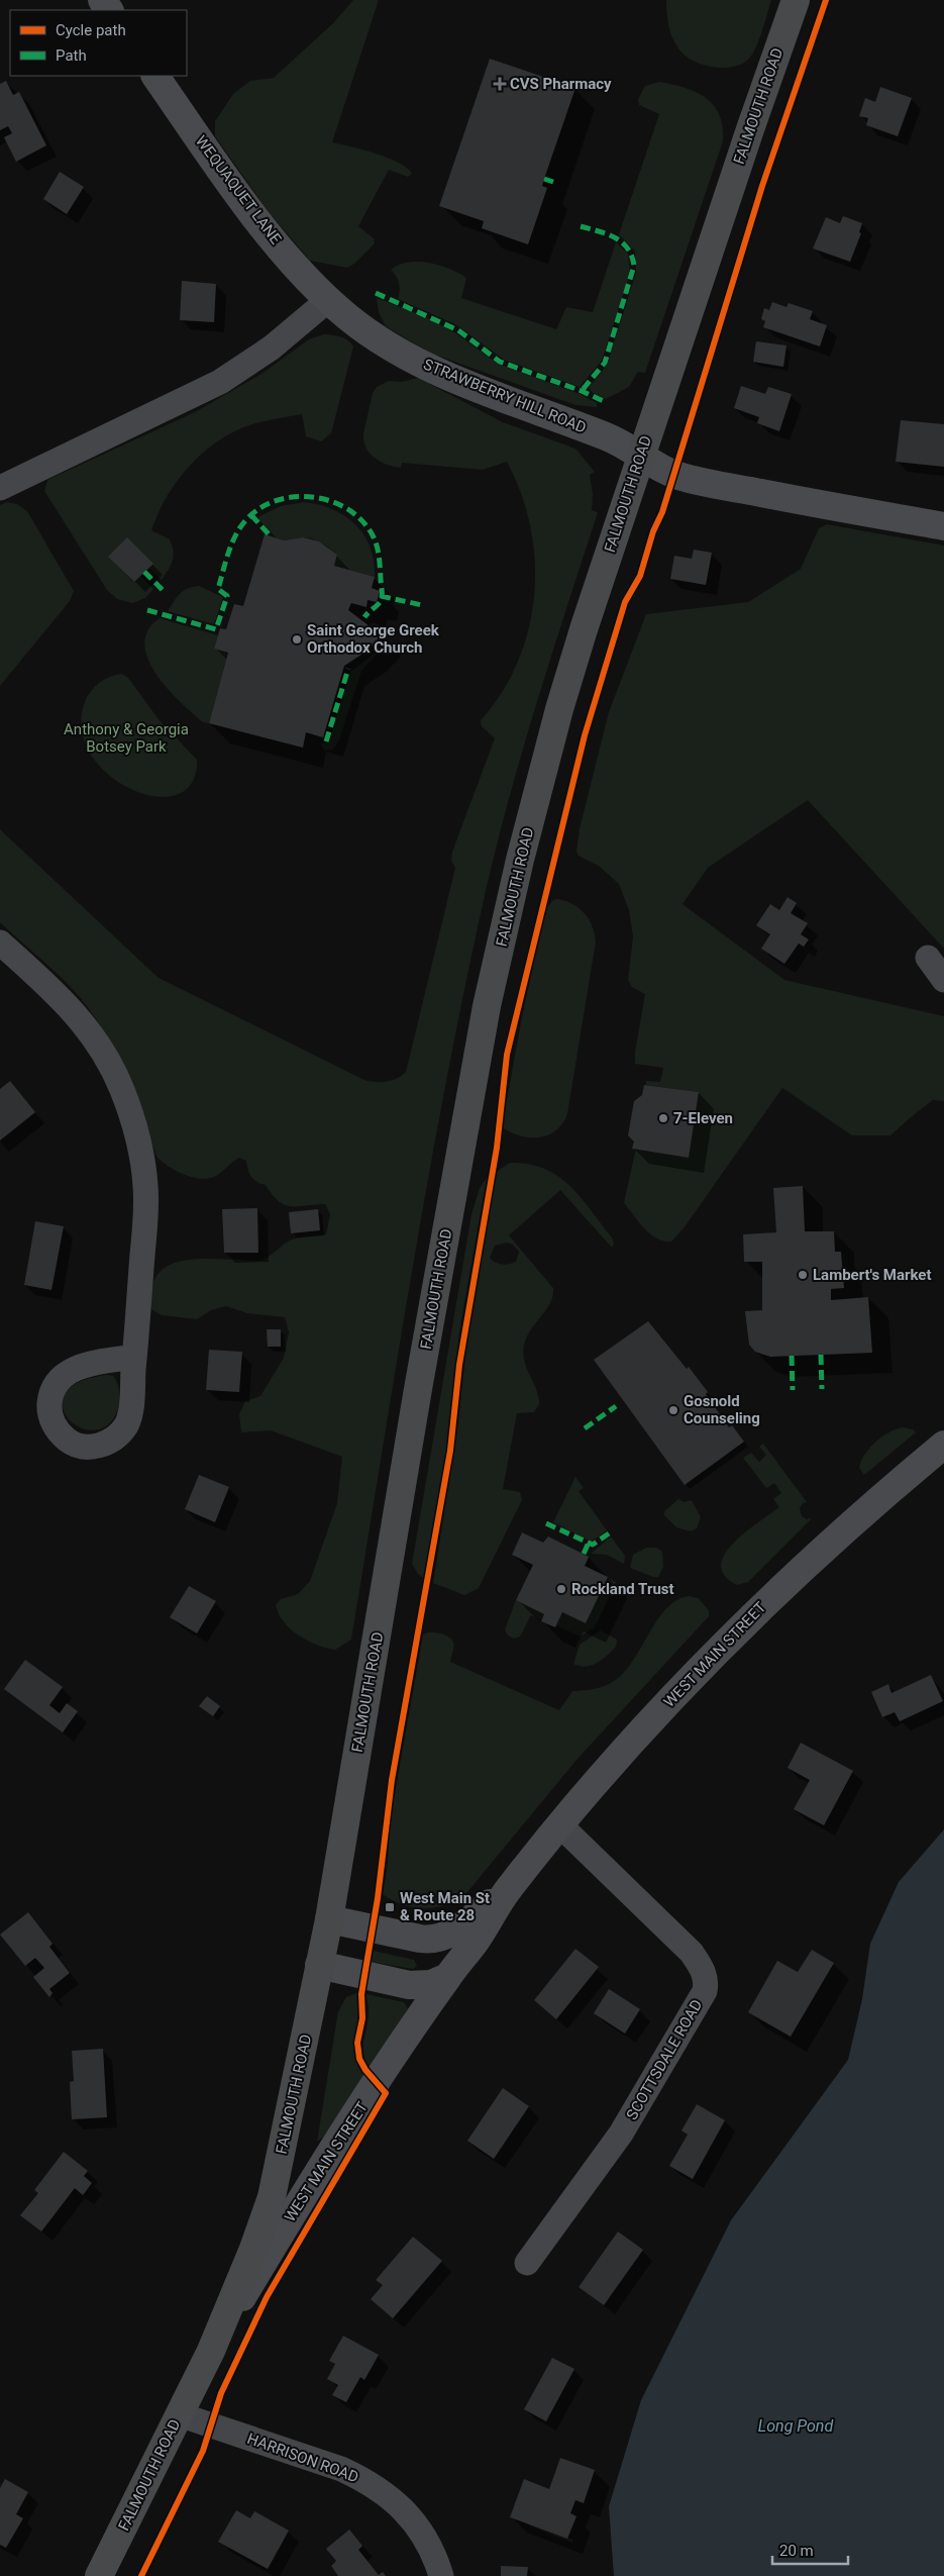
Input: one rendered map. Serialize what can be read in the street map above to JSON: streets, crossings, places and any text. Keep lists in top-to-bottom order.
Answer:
{
  "streets": {
    "main road": [
      "FALMOUTH ROAD",
      "WEQUAQUET LANE",
      "STRAWBERRY HILL ROAD",
      "WEST MAIN STREET"
    ],
    "street": ["SCOTTSDALE ROAD", "HARRISON ROAD"]
  },
  "crossings": [
    ["FALMOUTH ROAD", "STRAWBERRY HILL ROAD"],
    ["FALMOUTH ROAD", "WEST MAIN STREET"],
    ["FALMOUTH ROAD", "HARRISON ROAD"],
    ["WEQUAQUET LANE", "STRAWBERRY HILL ROAD"],
    ["WEST MAIN STREET", "SCOTTSDALE ROAD"]
  ],
  "water": ["Long Pond"],
  "parks": ["Anthony & Georgia Botsey Park"],
  "places": {
    "health": ["CVS Pharmacy"],
    "other": [
      "Saint George Greek Orthodox Church",
      "7-Eleven",
      "Lambert's Market",
      "Gosnold Counseling",
      "Rockland Trust"
    ],
    "transit": ["West Main St & Route 28"]
  },
  "legend": ["Cycle path", "Path"],
  "scale_bar": "20 m"
}
